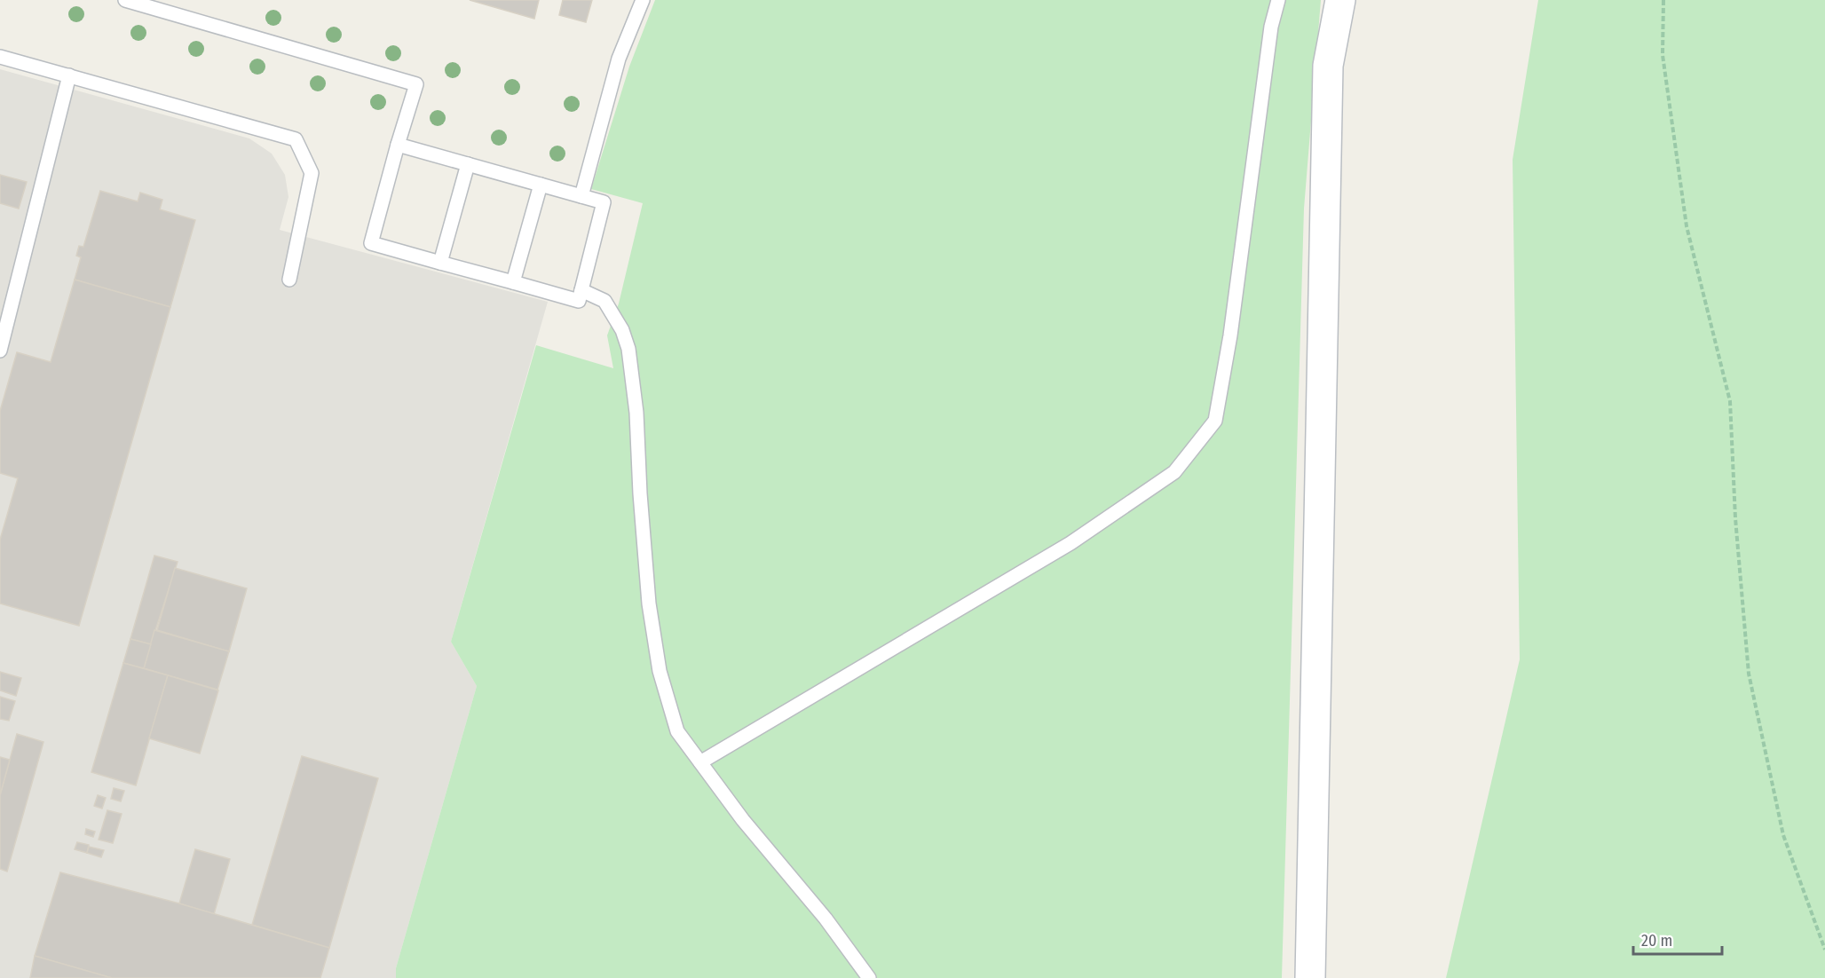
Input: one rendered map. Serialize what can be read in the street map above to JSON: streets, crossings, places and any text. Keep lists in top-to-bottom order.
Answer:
{
  "scale_bar": "20 m"
}
